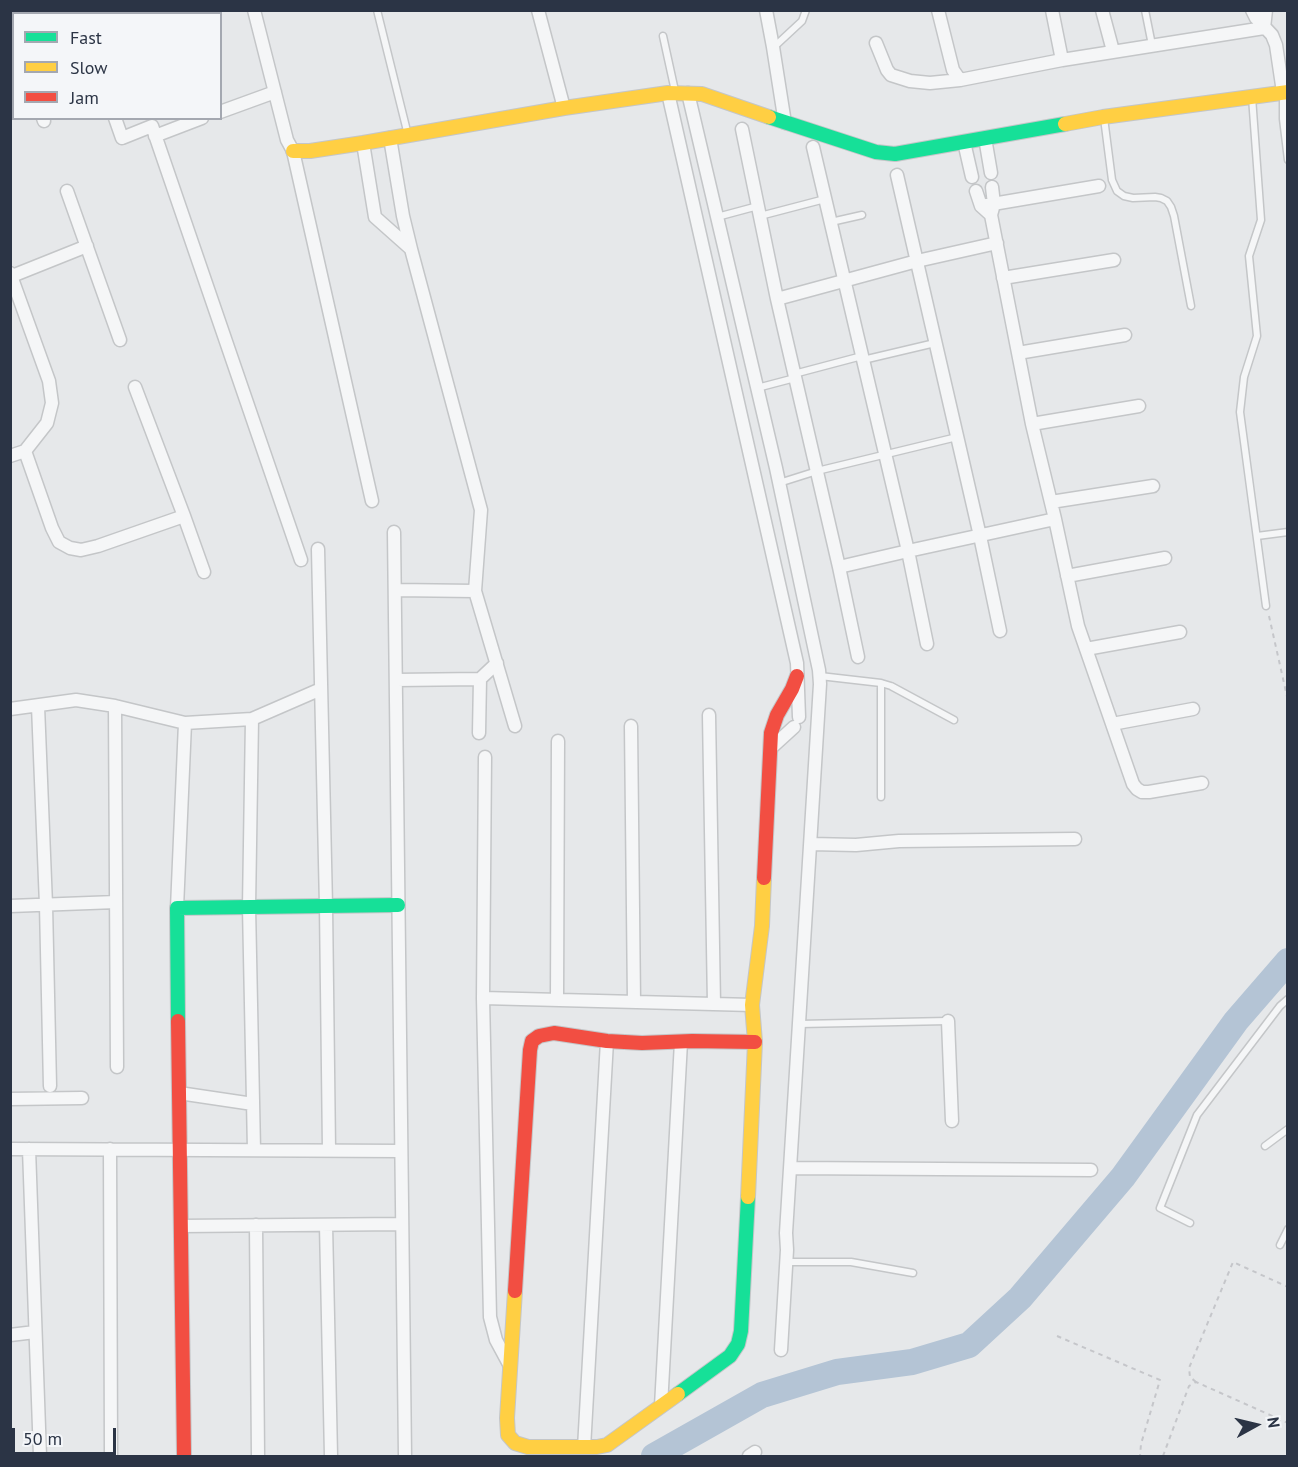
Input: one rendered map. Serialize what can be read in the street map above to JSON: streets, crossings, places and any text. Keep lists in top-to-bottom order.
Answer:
{
  "legend": ["Fast", "Slow", "Jam"],
  "scale_bar": "50 m",
  "north": "right"
}
